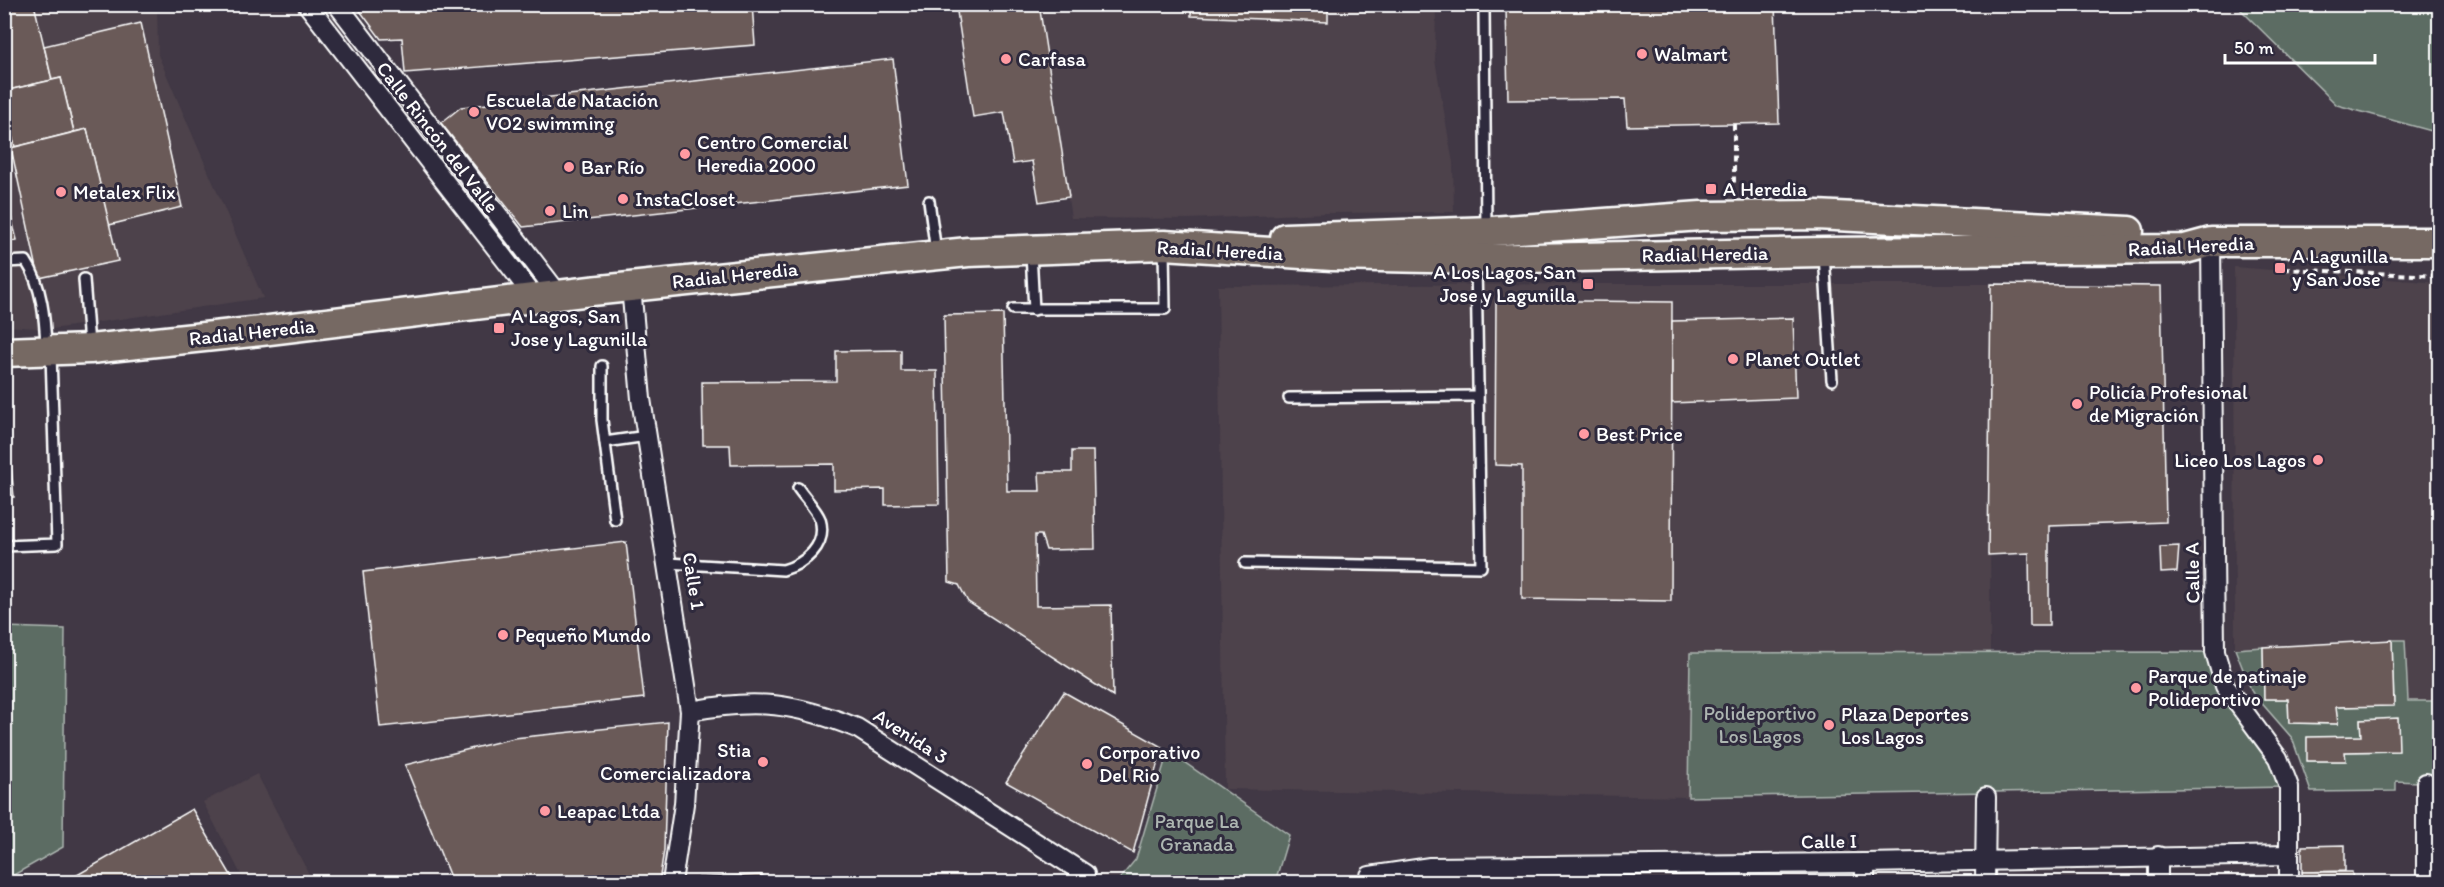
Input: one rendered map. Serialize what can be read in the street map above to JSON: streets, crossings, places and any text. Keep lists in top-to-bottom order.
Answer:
{
  "streets": {
    "main road": ["Radial Heredia"],
    "street": [
      "Calle Rincón del Valle",
      "Calle A",
      "Calle 1",
      "Avenida 3",
      "Calle I"
    ]
  },
  "crossings": [
    ["Calle Rincón del Valle", "Radial Heredia"],
    ["Radial Heredia", "Calle A"],
    ["Radial Heredia", "Calle 1"],
    ["Calle A", "Calle I"],
    ["Calle 1", "Avenida 3"]
  ],
  "parks": ["Polideportivo Los Lagos", "Parque La Granada"],
  "places": {
    "other": [
      "Walmart",
      "Carfasa",
      "Escuela de Natación VO2 swimming",
      "Centro Comercial Heredia 2000",
      "Bar Río",
      "Metalex Flix",
      "InstaCloset",
      "Lin",
      "Planet Outlet",
      "Policía Profesional de Migración",
      "Best Price",
      "Liceo Los Lagos",
      "Pequeño Mundo",
      "Parque de patinaje Polideportivo",
      "Plaza Deportes Los Lagos",
      "Stia Comercializadora",
      "Corporativo Del Rio",
      "Leapac Ltda"
    ],
    "transit": [
      "A Heredia",
      "A Lagunilla y San Jose",
      "A Los Lagos, San Jose y Lagunilla",
      "A Lagos, San Jose y Lagunilla"
    ]
  },
  "scale_bar": "50 m"
}
